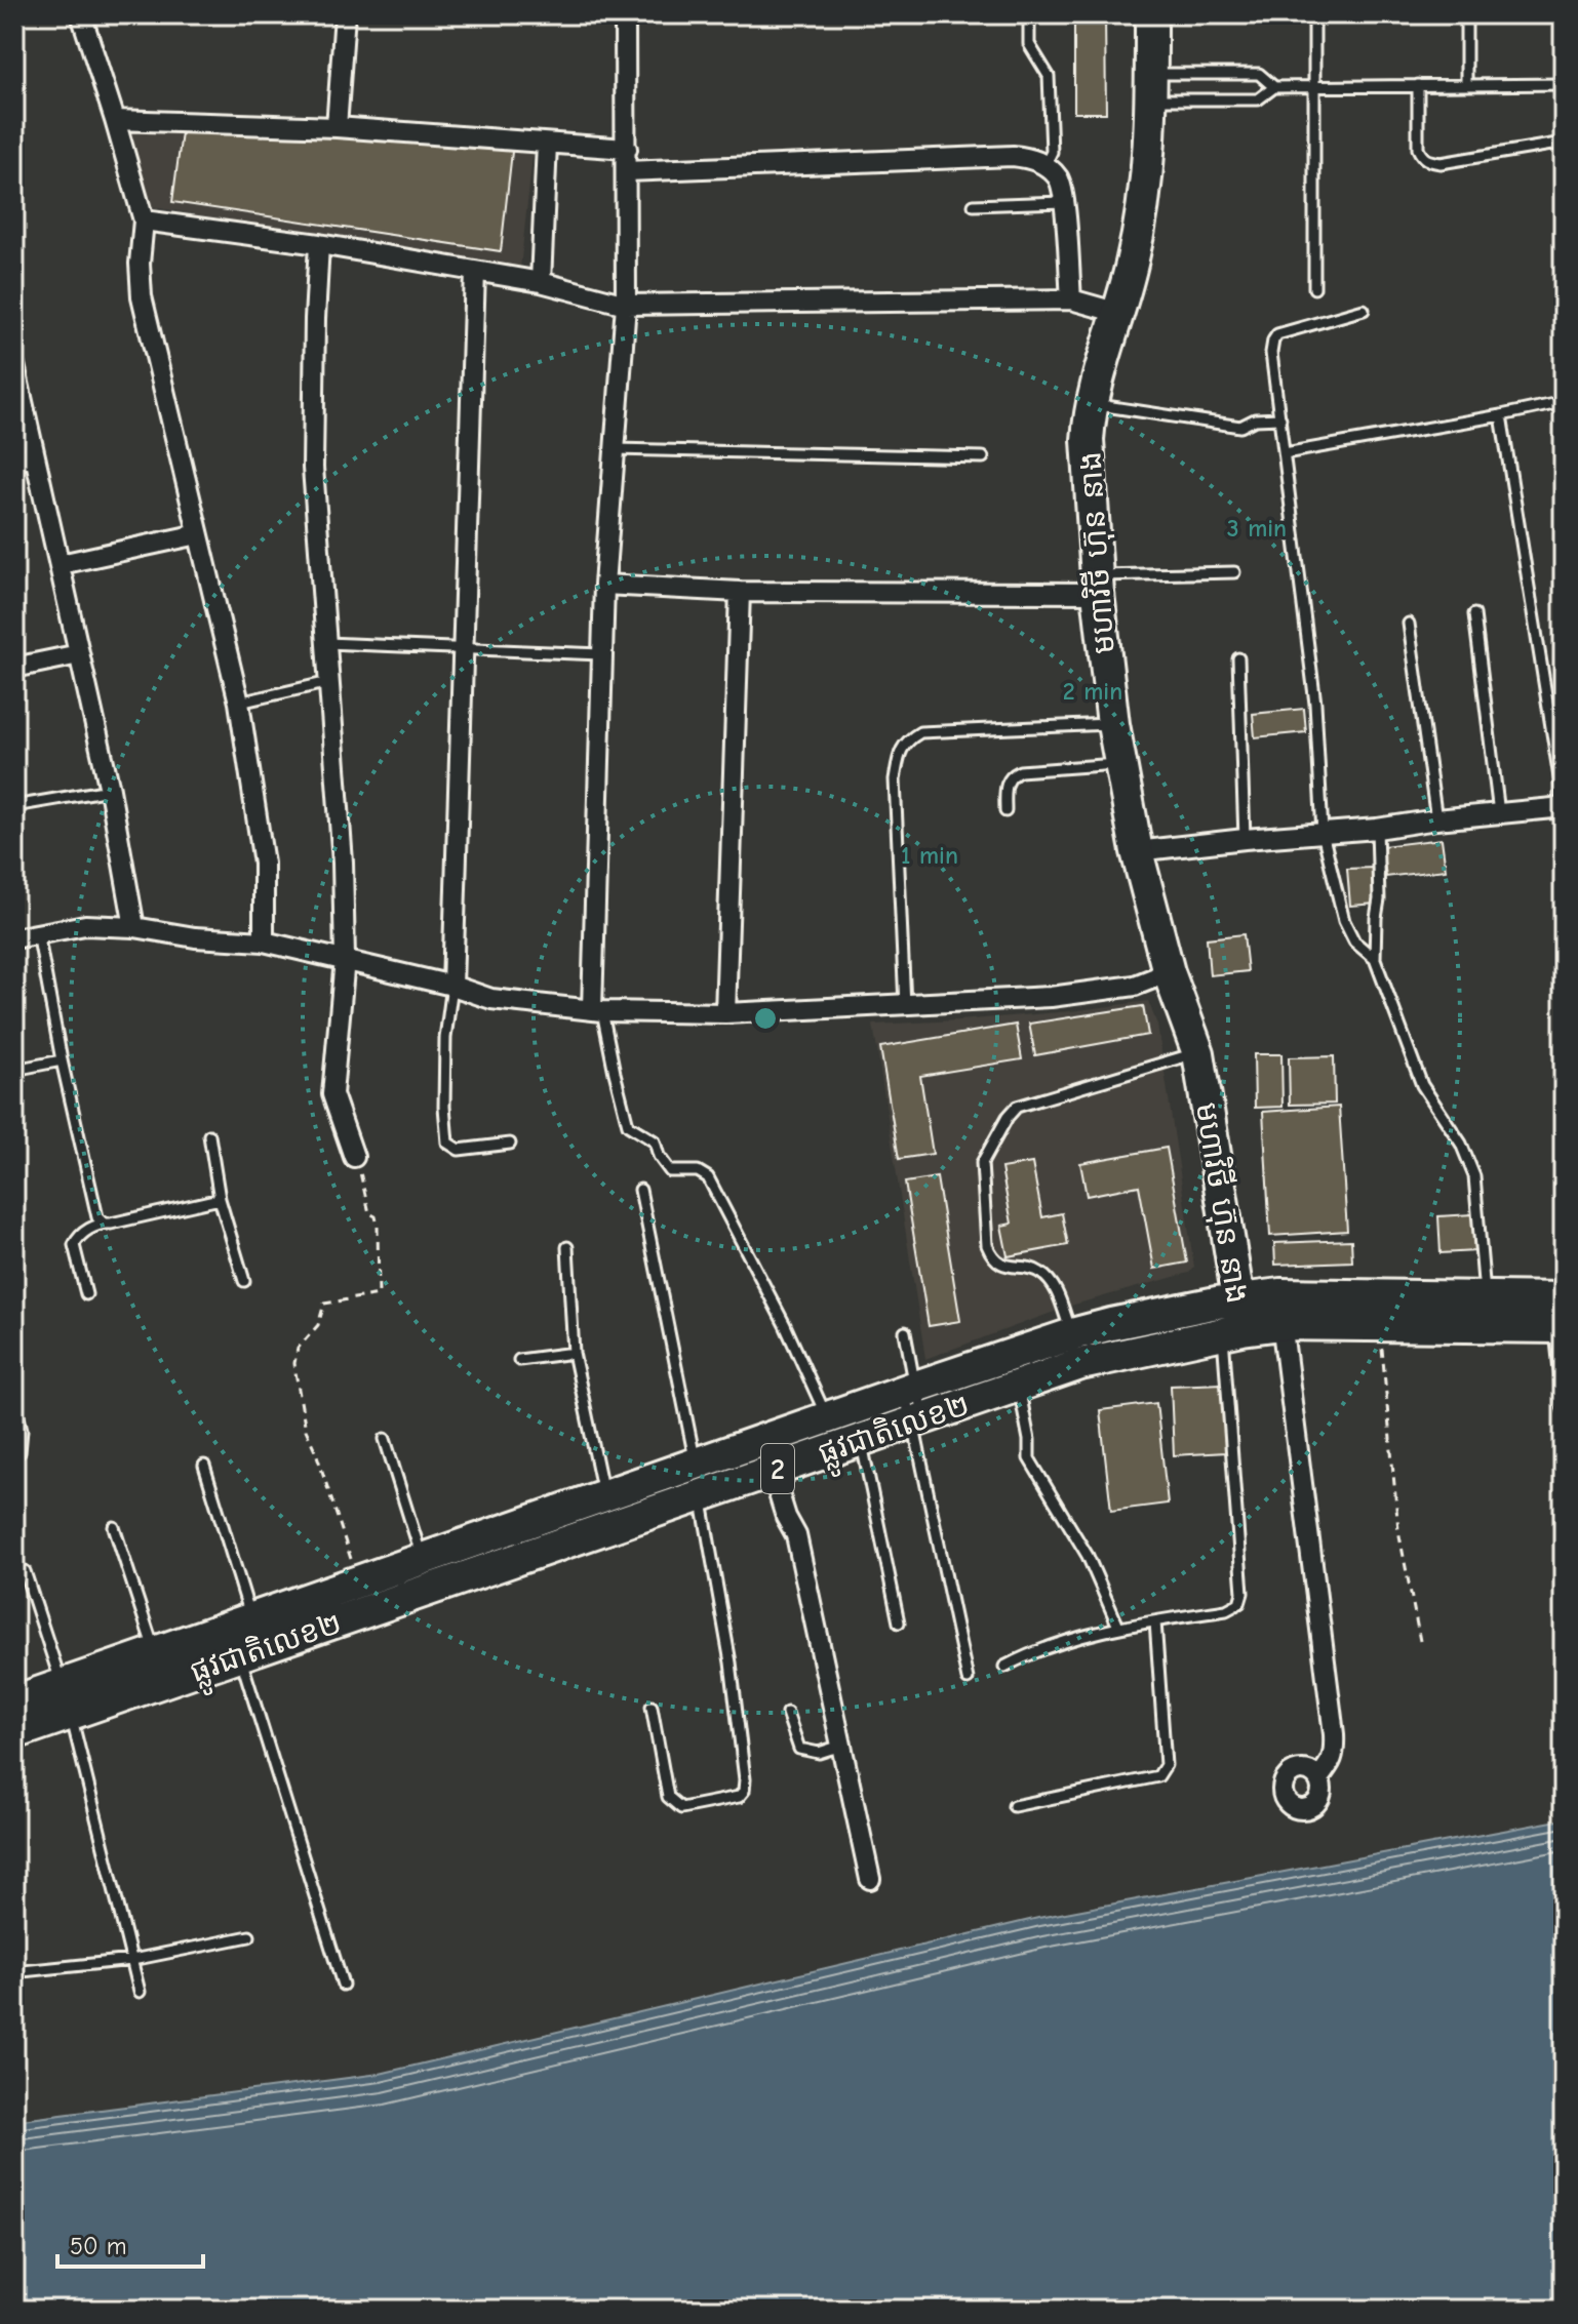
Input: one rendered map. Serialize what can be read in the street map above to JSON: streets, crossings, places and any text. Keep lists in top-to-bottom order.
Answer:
{
  "streets": {
    "main road": ["មហាវិថី ហ៊ុន នាង", "ផ្លូវជាតិលេខ២", "2"]
  },
  "crossings": [
    ["មហាវិថី ហ៊ុន នាង", "ផ្លូវជាតិលេខ២"]
  ],
  "scale_bar": "50 m",
  "rings": ["3 min", "2 min", "1 min"]
}
